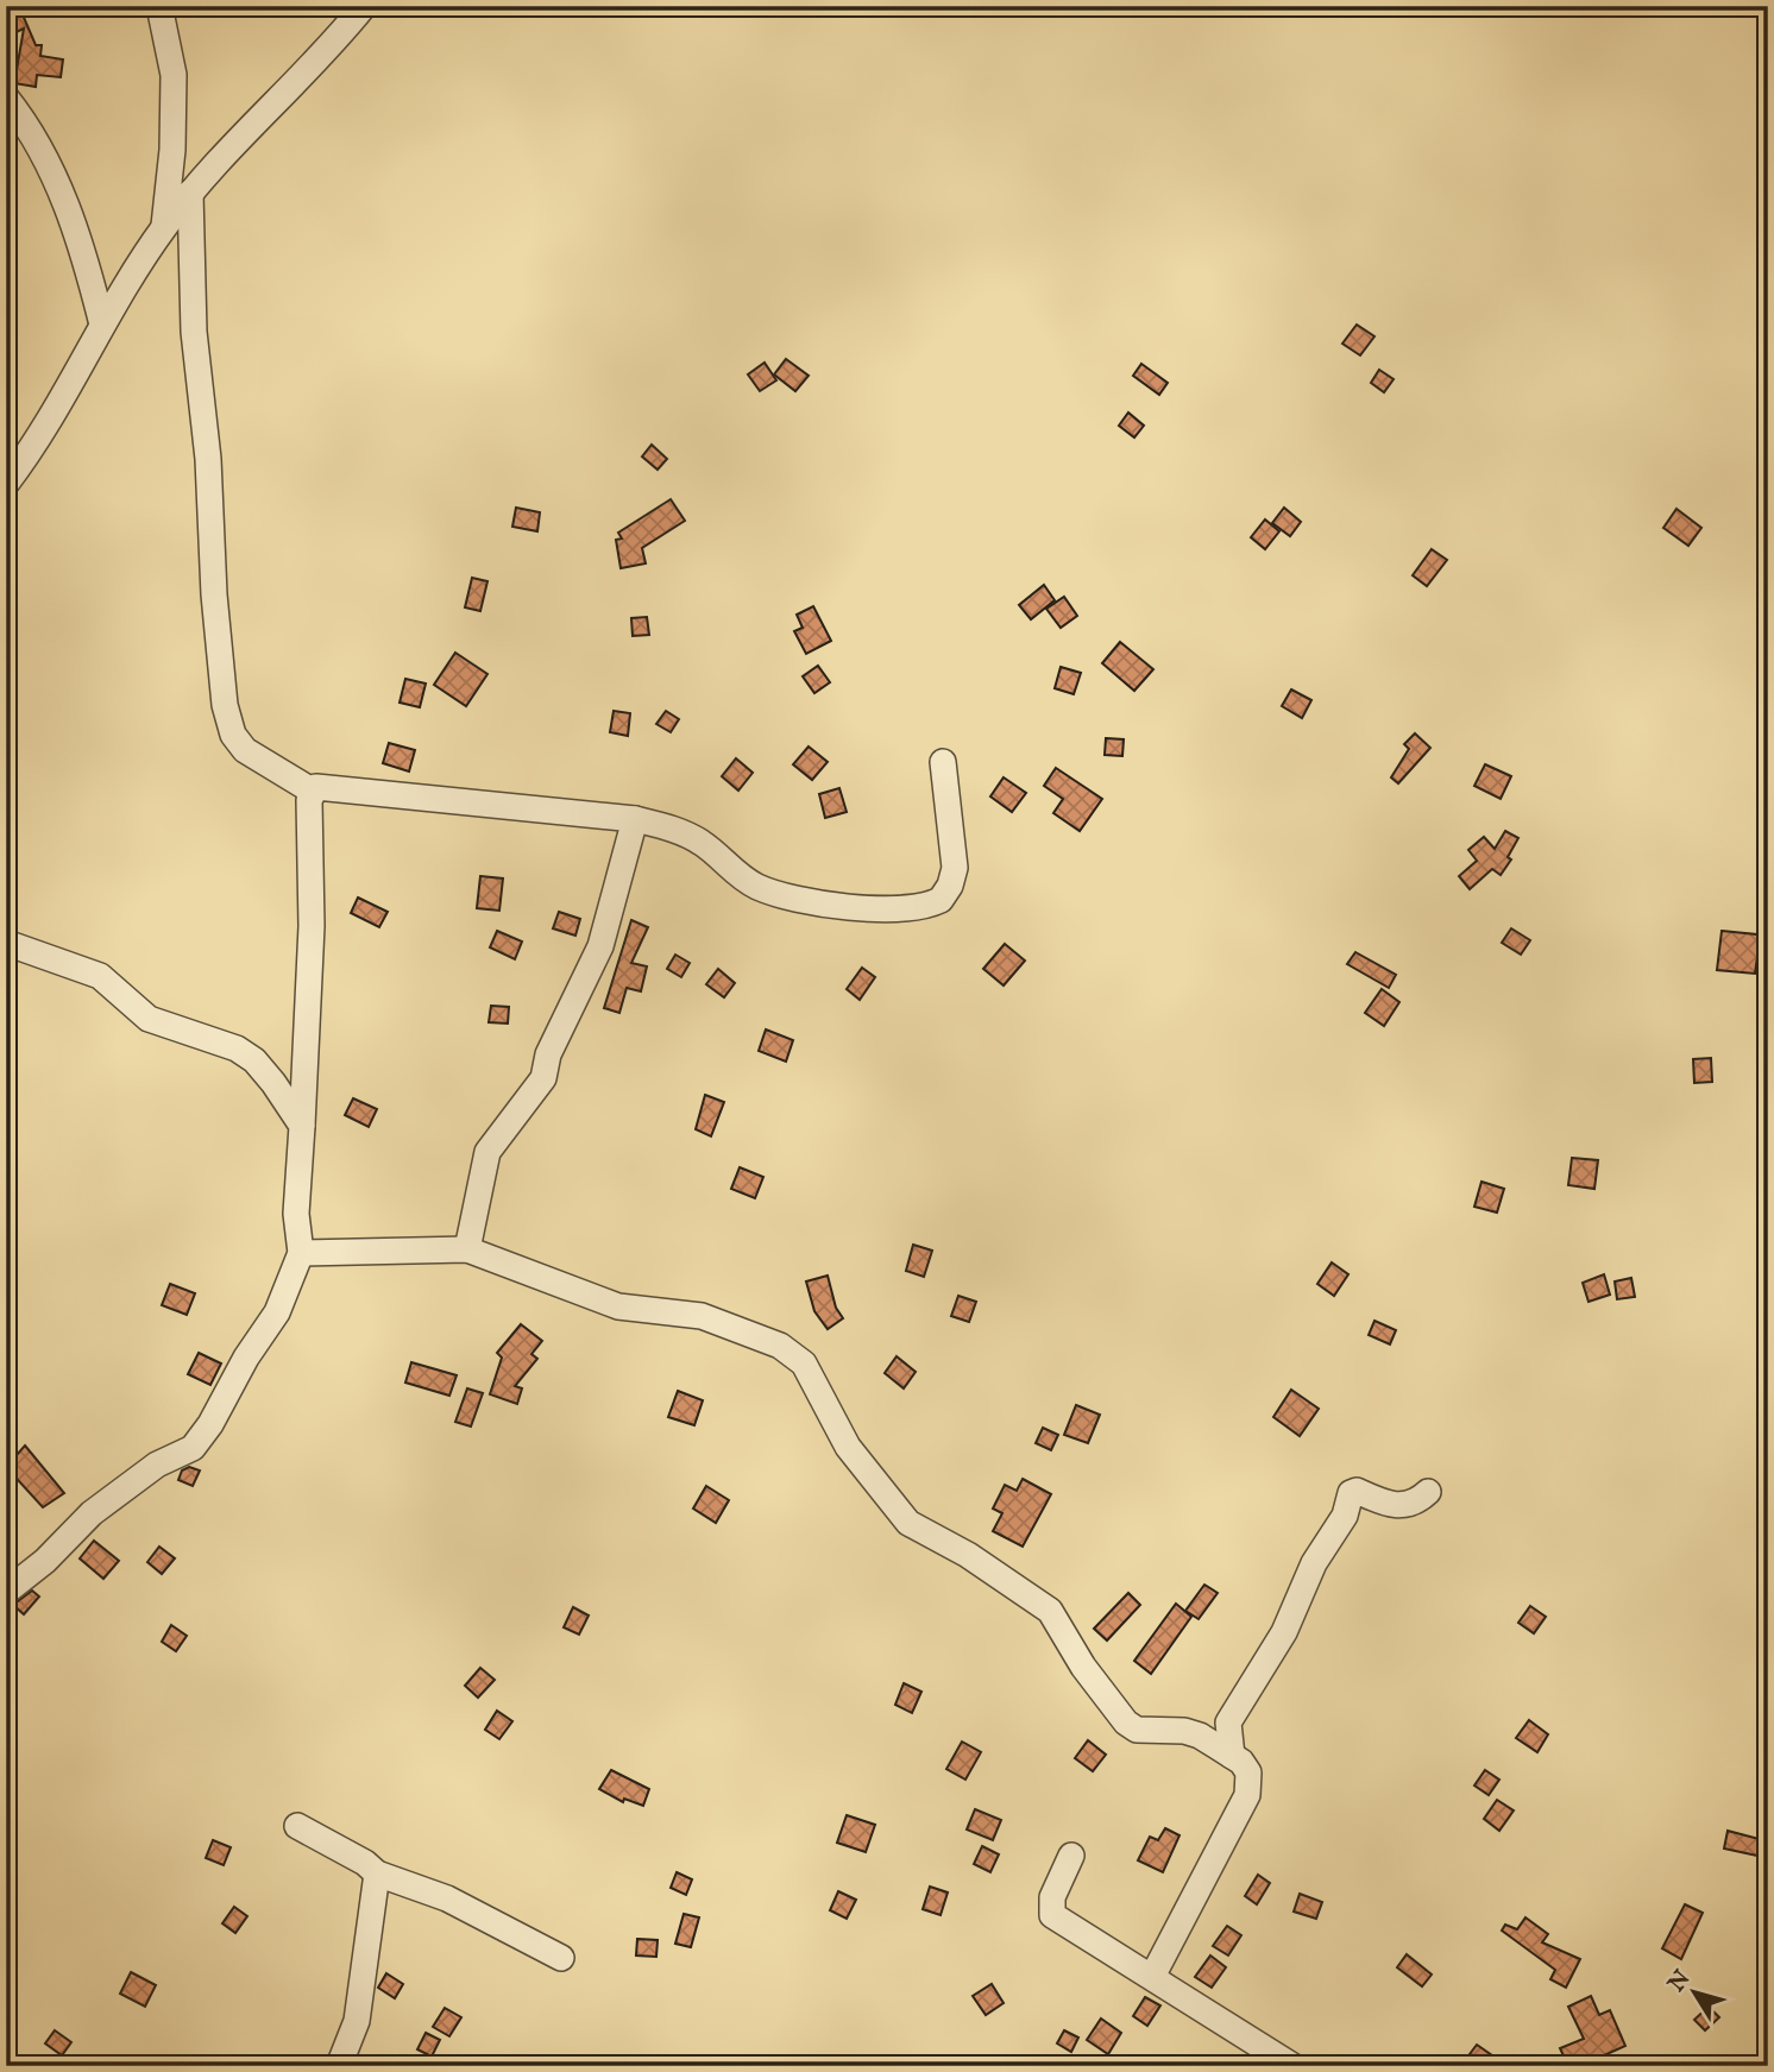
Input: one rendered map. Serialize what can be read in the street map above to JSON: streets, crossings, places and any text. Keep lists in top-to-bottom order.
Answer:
{
  "north": "top left"
}
